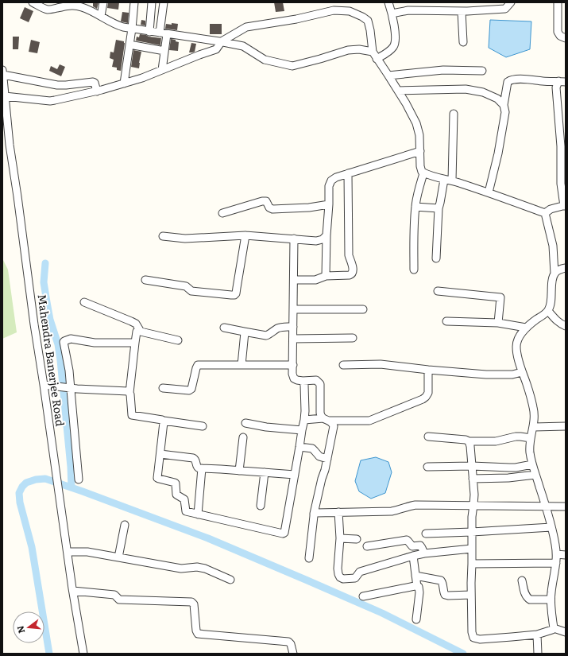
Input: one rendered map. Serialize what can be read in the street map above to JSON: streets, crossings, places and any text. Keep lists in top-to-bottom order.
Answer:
{
  "streets": {
    "street": ["Mahendra Banerjee Road"]
  },
  "north": "left"
}
